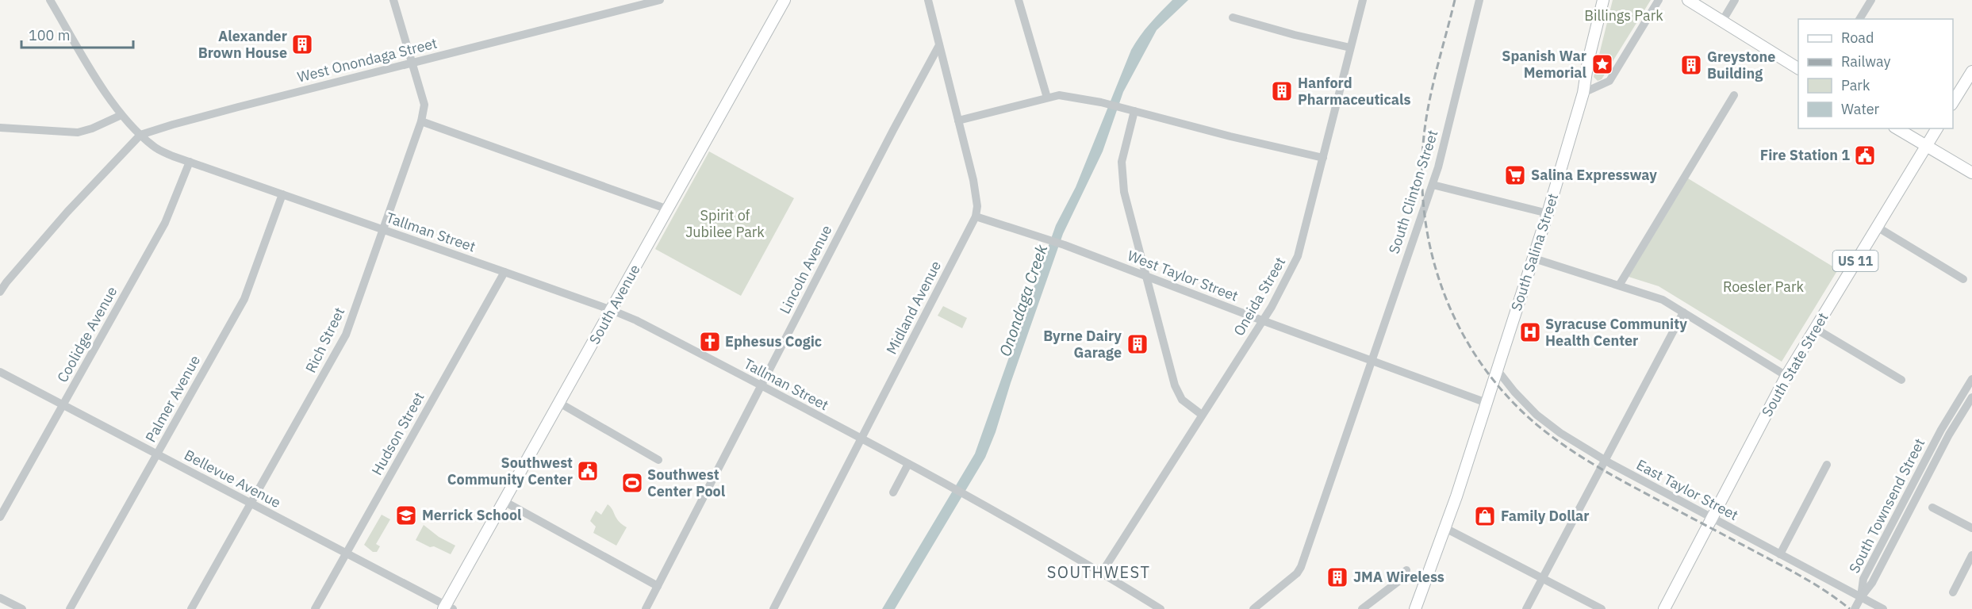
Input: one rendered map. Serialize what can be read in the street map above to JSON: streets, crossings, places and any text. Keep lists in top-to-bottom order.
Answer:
{
  "streets": {
    "main road": [
      "South Salina Street",
      "US 11",
      "South Avenue",
      "South State Street"
    ],
    "street": [
      "West Onondaga Street",
      "South Clinton Street",
      "Tallman Street",
      "Lincoln Avenue",
      "West Taylor Street",
      "Oneida Street",
      "Midland Avenue",
      "Coolidge Avenue",
      "Rich Street",
      "Palmer Avenue",
      "Hudson Street",
      "Bellevue Avenue",
      "East Taylor Street",
      "South Townsend Street"
    ]
  },
  "crossings": [
    ["West Onondaga Street", "Tallman Street"],
    ["West Onondaga Street", "Rich Street"],
    ["South Clinton Street", "West Taylor Street"],
    ["Tallman Street", "Lincoln Avenue"],
    ["Tallman Street", "Oneida Street"],
    ["Tallman Street", "South Avenue"],
    ["Tallman Street", "Midland Avenue"],
    ["Tallman Street", "Coolidge Avenue"],
    ["Tallman Street", "Rich Street"],
    ["Tallman Street", "Palmer Avenue"],
    ["Tallman Street", "Hudson Street"],
    ["South Salina Street", "West Taylor Street"],
    ["South Salina Street", "East Taylor Street"],
    ["Lincoln Avenue", "Midland Avenue"],
    ["West Taylor Street", "Oneida Street"],
    ["West Taylor Street", "Midland Avenue"],
    ["South Avenue", "Bellevue Avenue"],
    ["Coolidge Avenue", "Bellevue Avenue"],
    ["Rich Street", "Bellevue Avenue"],
    ["South State Street", "East Taylor Street"],
    ["Palmer Avenue", "Bellevue Avenue"],
    ["Hudson Street", "Bellevue Avenue"],
    ["East Taylor Street", "South Townsend Street"]
  ],
  "districts": ["SOUTHWEST"],
  "water": ["Onondaga Creek"],
  "parks": ["Billings Park", "Spirit of Jubilee Park", "Roesler Park"],
  "places": {
    "building": [
      "Alexander Brown House",
      "Greystone Building",
      "Hanford Pharmaceuticals",
      "Byrne Dairy Garage",
      "JMA Wireless"
    ],
    "place": ["Spanish War Memorial"],
    "public building": ["Fire Station 1", "Southwest Community Center"],
    "supermarket": ["Salina Expressway"],
    "hospital": ["Syracuse Community Health Center"],
    "church": ["Ephesus Cogic"],
    "sports": ["Southwest Center Pool"],
    "school or university": ["Merrick School"],
    "shop": ["Family Dollar"]
  },
  "legend": [
    "Road",
    "Railway",
    "Park",
    "Water"
  ],
  "scale_bar": "100 m"
}
